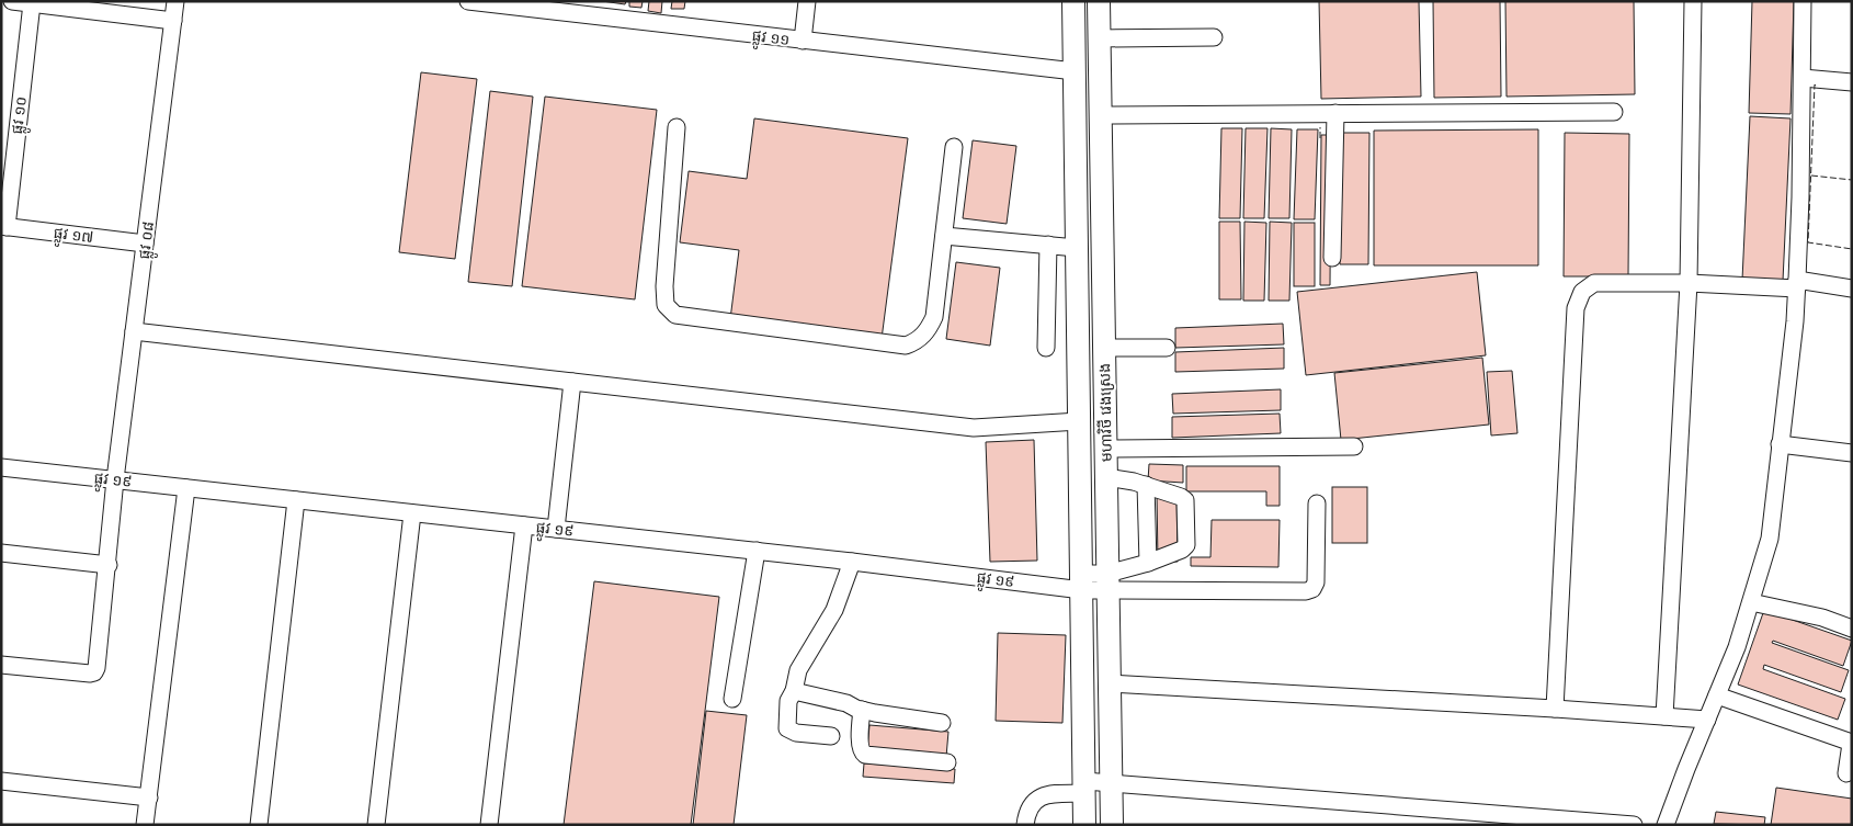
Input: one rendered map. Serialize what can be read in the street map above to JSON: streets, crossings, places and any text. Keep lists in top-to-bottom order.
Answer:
{
  "streets": {
    "main road": ["មហាវិថី វេងស្រេង"],
    "street": [
      "ផ្លូវ ១១",
      "ផ្លូវ ១០",
      "ផ្លូវ ១៧",
      "ផ្លូវ ០៨",
      "ផ្លូវ ១៩"
    ]
  },
  "crossings": [
    ["ផ្លូវ ១១", "មហាវិថី វេងស្រេង"],
    ["ផ្លូវ ១០", "ផ្លូវ ១៧"],
    ["ផ្លូវ ១៧", "ផ្លូវ ០៨"],
    ["ផ្លូវ ០៨", "ផ្លូវ ១៩"],
    ["មហាវិថី វេងស្រេង", "ផ្លូវ ១៩"]
  ]
}
